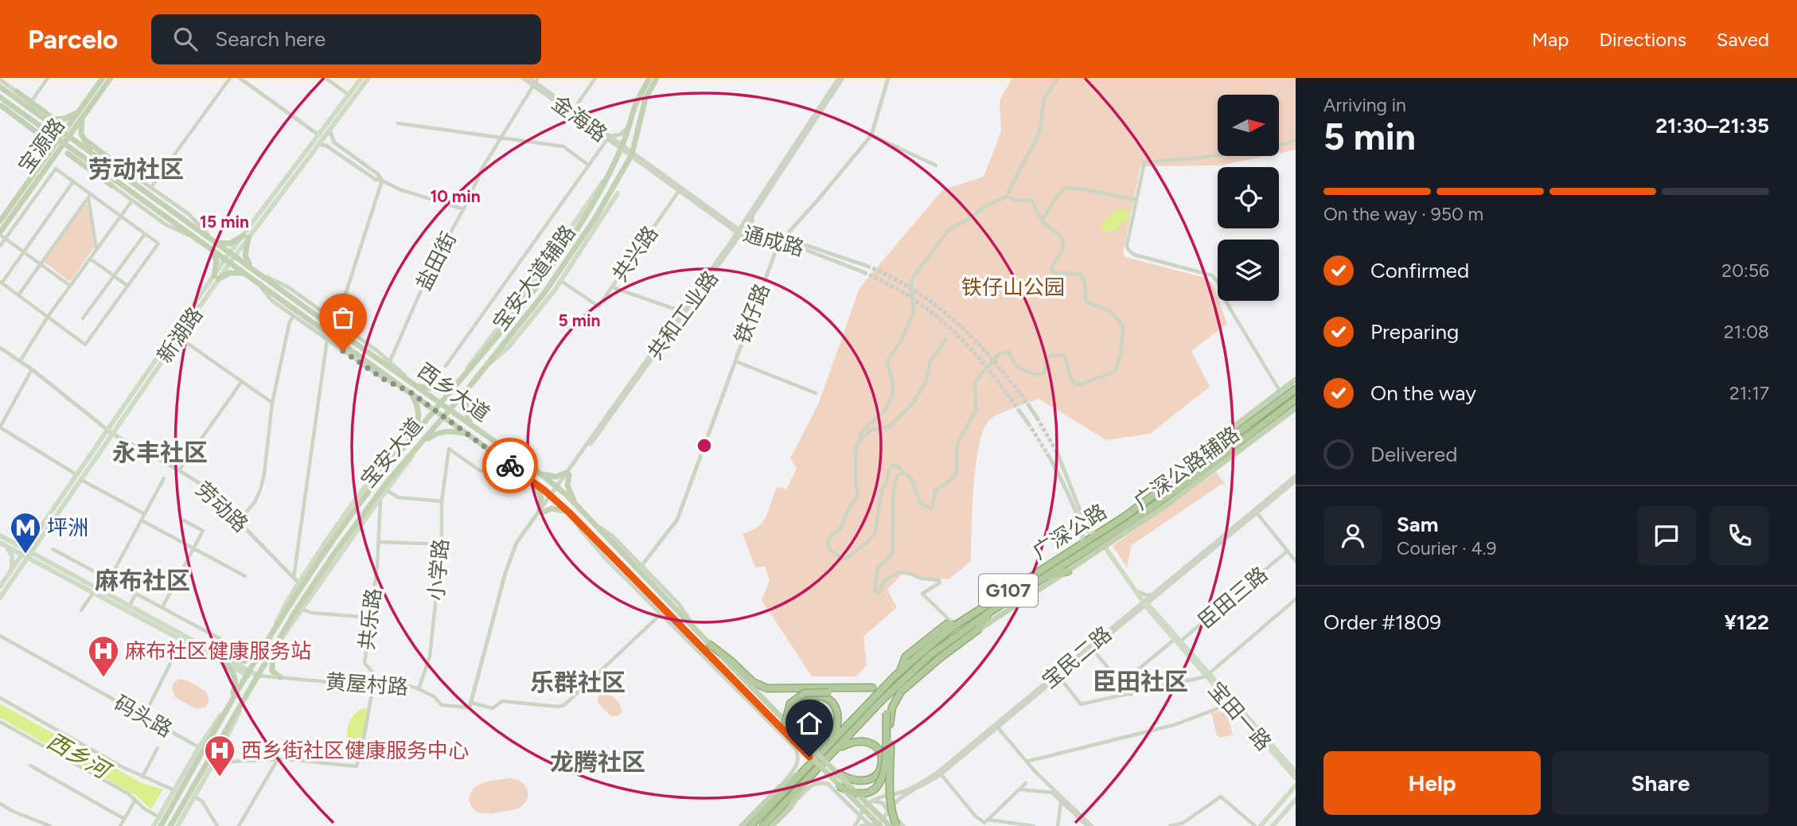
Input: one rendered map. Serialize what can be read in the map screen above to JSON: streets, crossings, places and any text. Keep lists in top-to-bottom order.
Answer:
{
  "streets": {
    "highway": ["广深公路", "G107"],
    "main road": [
      "宝源路",
      "宝安大道辅路",
      "新湖路",
      "西乡大道",
      "宝安大道",
      "广深公路辅路",
      "宝田一路"
    ],
    "street": [
      "金海路",
      "通成路",
      "共兴路",
      "盐田街",
      "铁仔路",
      "共和工业路",
      "劳动路",
      "小学路",
      "臣田三路",
      "共乐路",
      "宝民二路",
      "黄屋村路",
      "码头路"
    ]
  },
  "crossings": [
    ["金海路", "通成路"],
    ["金海路", "盐田街"],
    ["金海路", "宝安大道"],
    ["宝源路", "西乡大道"],
    ["通成路", "共兴路"],
    ["通成路", "共和工业路"],
    ["通成路", "宝安大道"],
    ["共兴路", "宝安大道辅路"],
    ["宝安大道辅路", "宝安大道"],
    ["共和工业路", "西乡大道"],
    ["共和工业路", "黄屋村路"],
    ["新湖路", "西乡大道"],
    ["新湖路", "劳动路"],
    ["西乡大道", "宝安大道"],
    ["宝安大道", "黄屋村路"],
    ["广深公路辅路", "广深公路"],
    ["广深公路辅路", "宝田一路"],
    ["小学路", "黄屋村路"],
    ["臣田三路", "宝田一路"],
    ["共乐路", "黄屋村路"],
    ["宝民二路", "宝田一路"]
  ],
  "districts": [
    "劳动社区",
    "永丰社区",
    "麻布社区",
    "臣田社区",
    "乐群社区",
    "龙腾社区"
  ],
  "water": ["西乡河"],
  "parks": ["铁仔山公园"],
  "places": {
    "metro station": ["坪洲"],
    "hospital": ["麻布社区健康服务站", "西乡街社区健康服务中心"]
  },
  "north": "right",
  "page": {
    "header": "Parcelo",
    "search": "Search here",
    "nav": ["Map", "Directions", "Saved"],
    "heading": ["5 min", "Arriving in", "21:30–21:35"],
    "panel": [
      "Sam",
      "Courier · 4.9",
      "Order #1809",
      "¥122"
    ],
    "bar": "On the way · 950 m",
    "list": [
      ["Confirmed", "20:56"],
      ["Preparing", "21:08"],
      ["On the way", "21:17"],
      "Delivered"
    ],
    "buttons": ["Help", "Share"]
  },
  "rings": ["10 min", "15 min", "5 min"]
}
